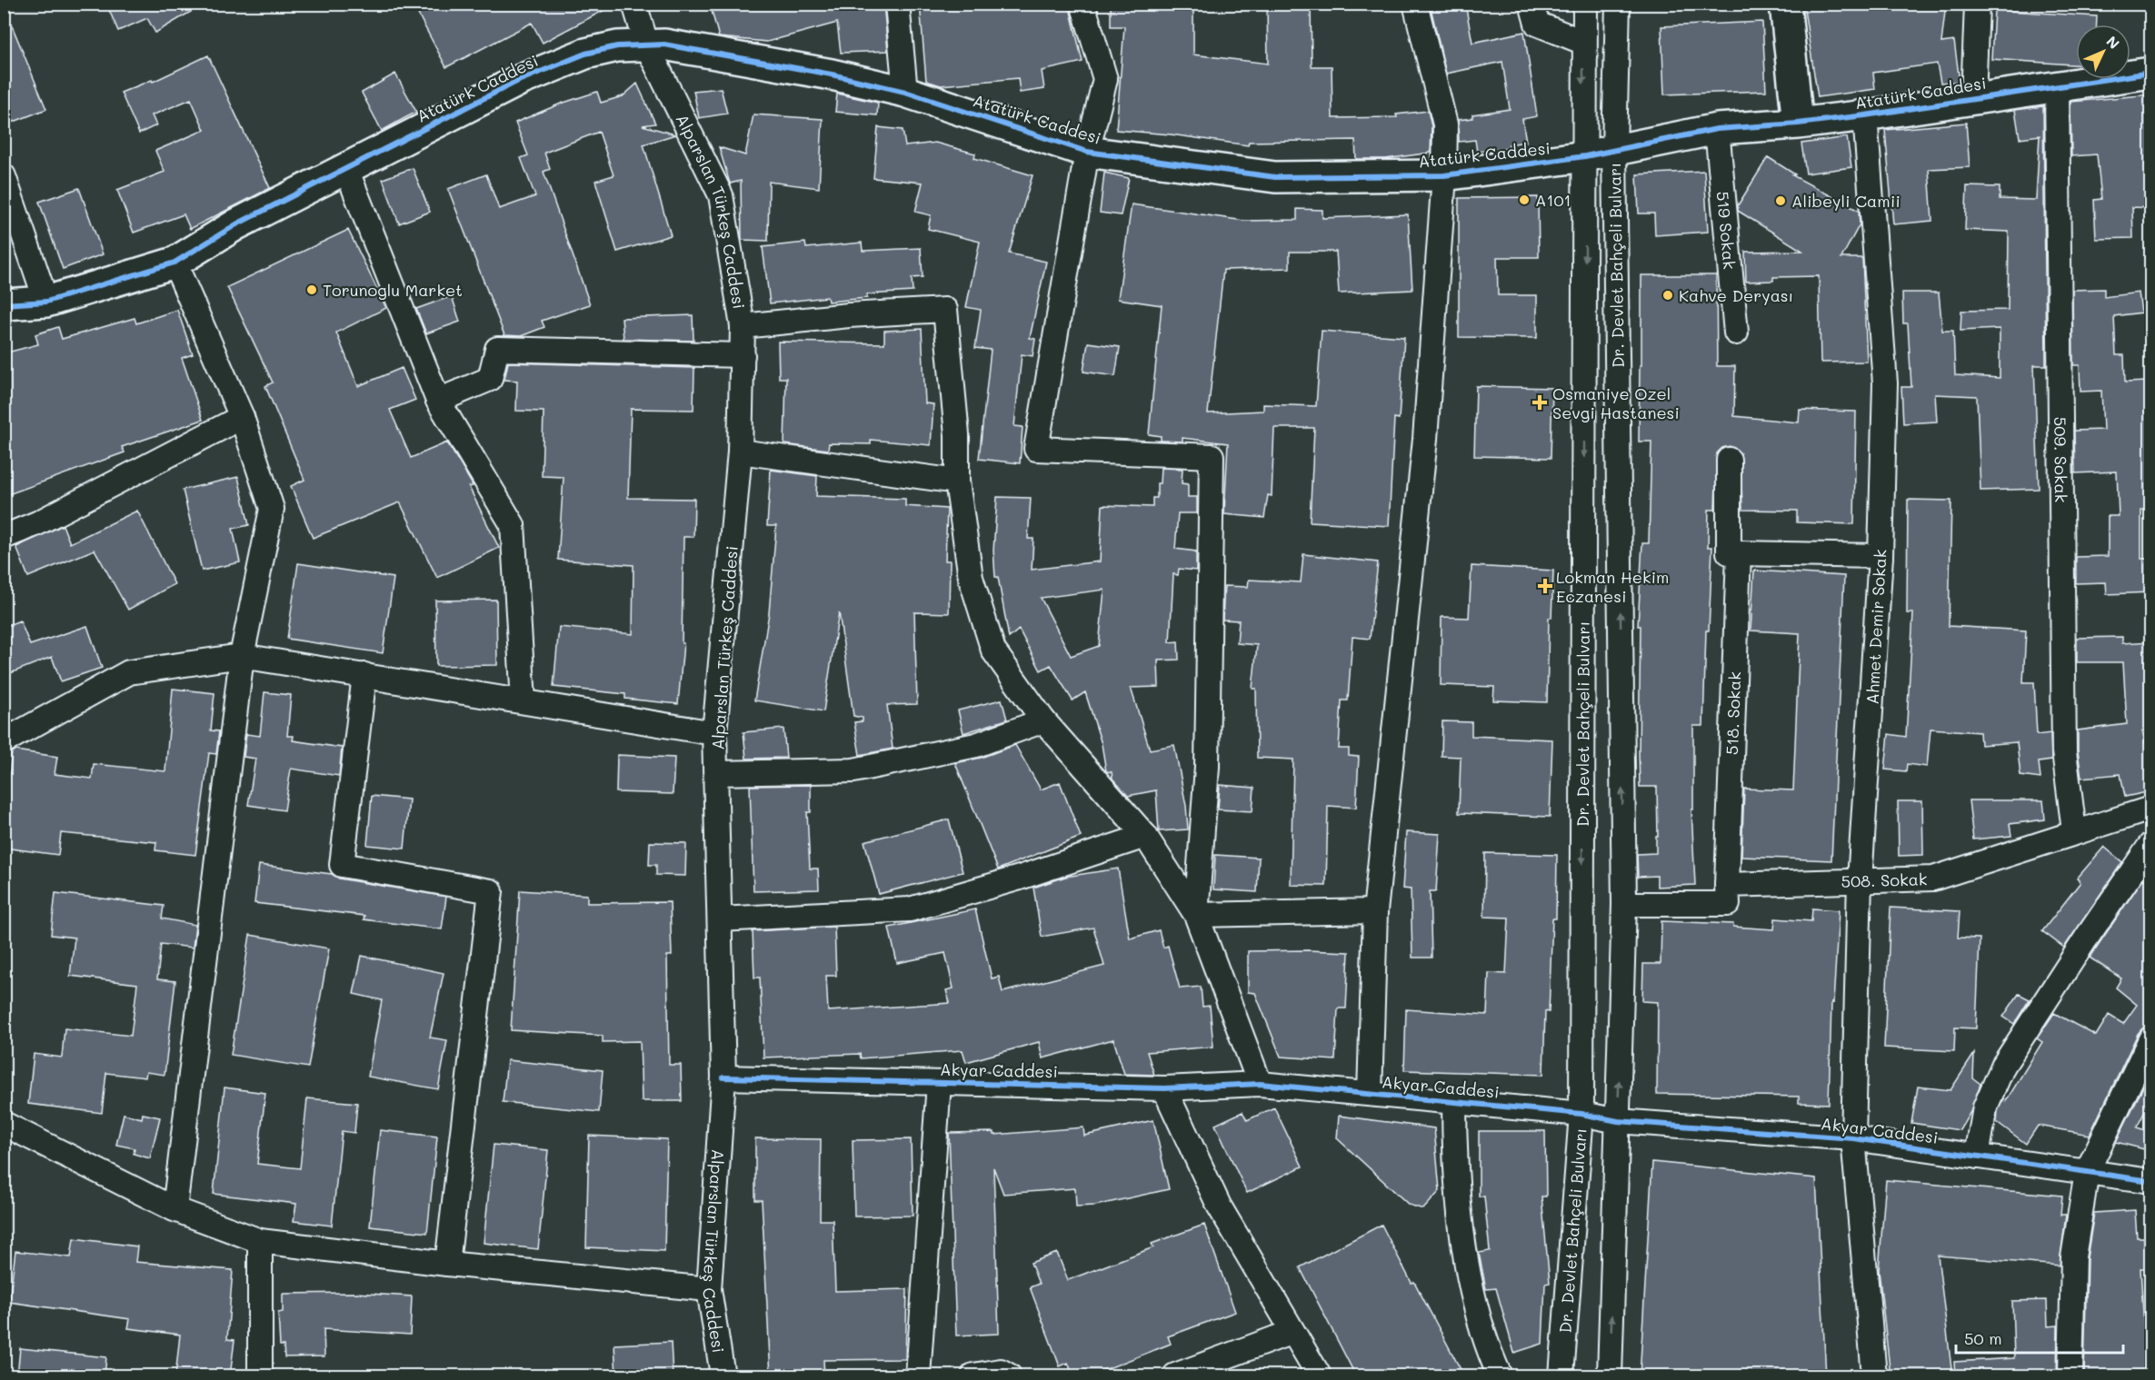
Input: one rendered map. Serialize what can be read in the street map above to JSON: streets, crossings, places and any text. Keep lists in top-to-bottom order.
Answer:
{
  "streets": {
    "street": [
      "Atatürk Caddesi",
      "Alparslan Türkeş Caddesi",
      "519 Sokak",
      "Dr. Devlet Bahçeli Bulvarı",
      "509. Sokak",
      "Ahmet Demir Sokak",
      "518. Sokak",
      "508. Sokak",
      "Akyar Caddesi"
    ]
  },
  "crossings": [
    ["Atatürk Caddesi", "Alparslan Türkeş Caddesi"],
    ["Atatürk Caddesi", "519 Sokak"],
    ["Atatürk Caddesi", "Dr. Devlet Bahçeli Bulvarı"],
    ["Atatürk Caddesi", "509. Sokak"],
    ["Atatürk Caddesi", "Ahmet Demir Sokak"],
    ["Alparslan Türkeş Caddesi", "Akyar Caddesi"],
    ["Dr. Devlet Bahçeli Bulvarı", "Akyar Caddesi"],
    ["509. Sokak", "508. Sokak"],
    ["Ahmet Demir Sokak", "508. Sokak"],
    ["Ahmet Demir Sokak", "Akyar Caddesi"],
    ["518. Sokak", "508. Sokak"]
  ],
  "places": {
    "other": [
      "A101",
      "Alibeyli Camii",
      "Torunoglu Market",
      "Kahve Deryası"
    ],
    "health": ["Osmaniye Ozel Sevgi Hastanesi", "Lokman Hekim Eczanesi"]
  },
  "scale_bar": "50 m",
  "north": "top right"
}
